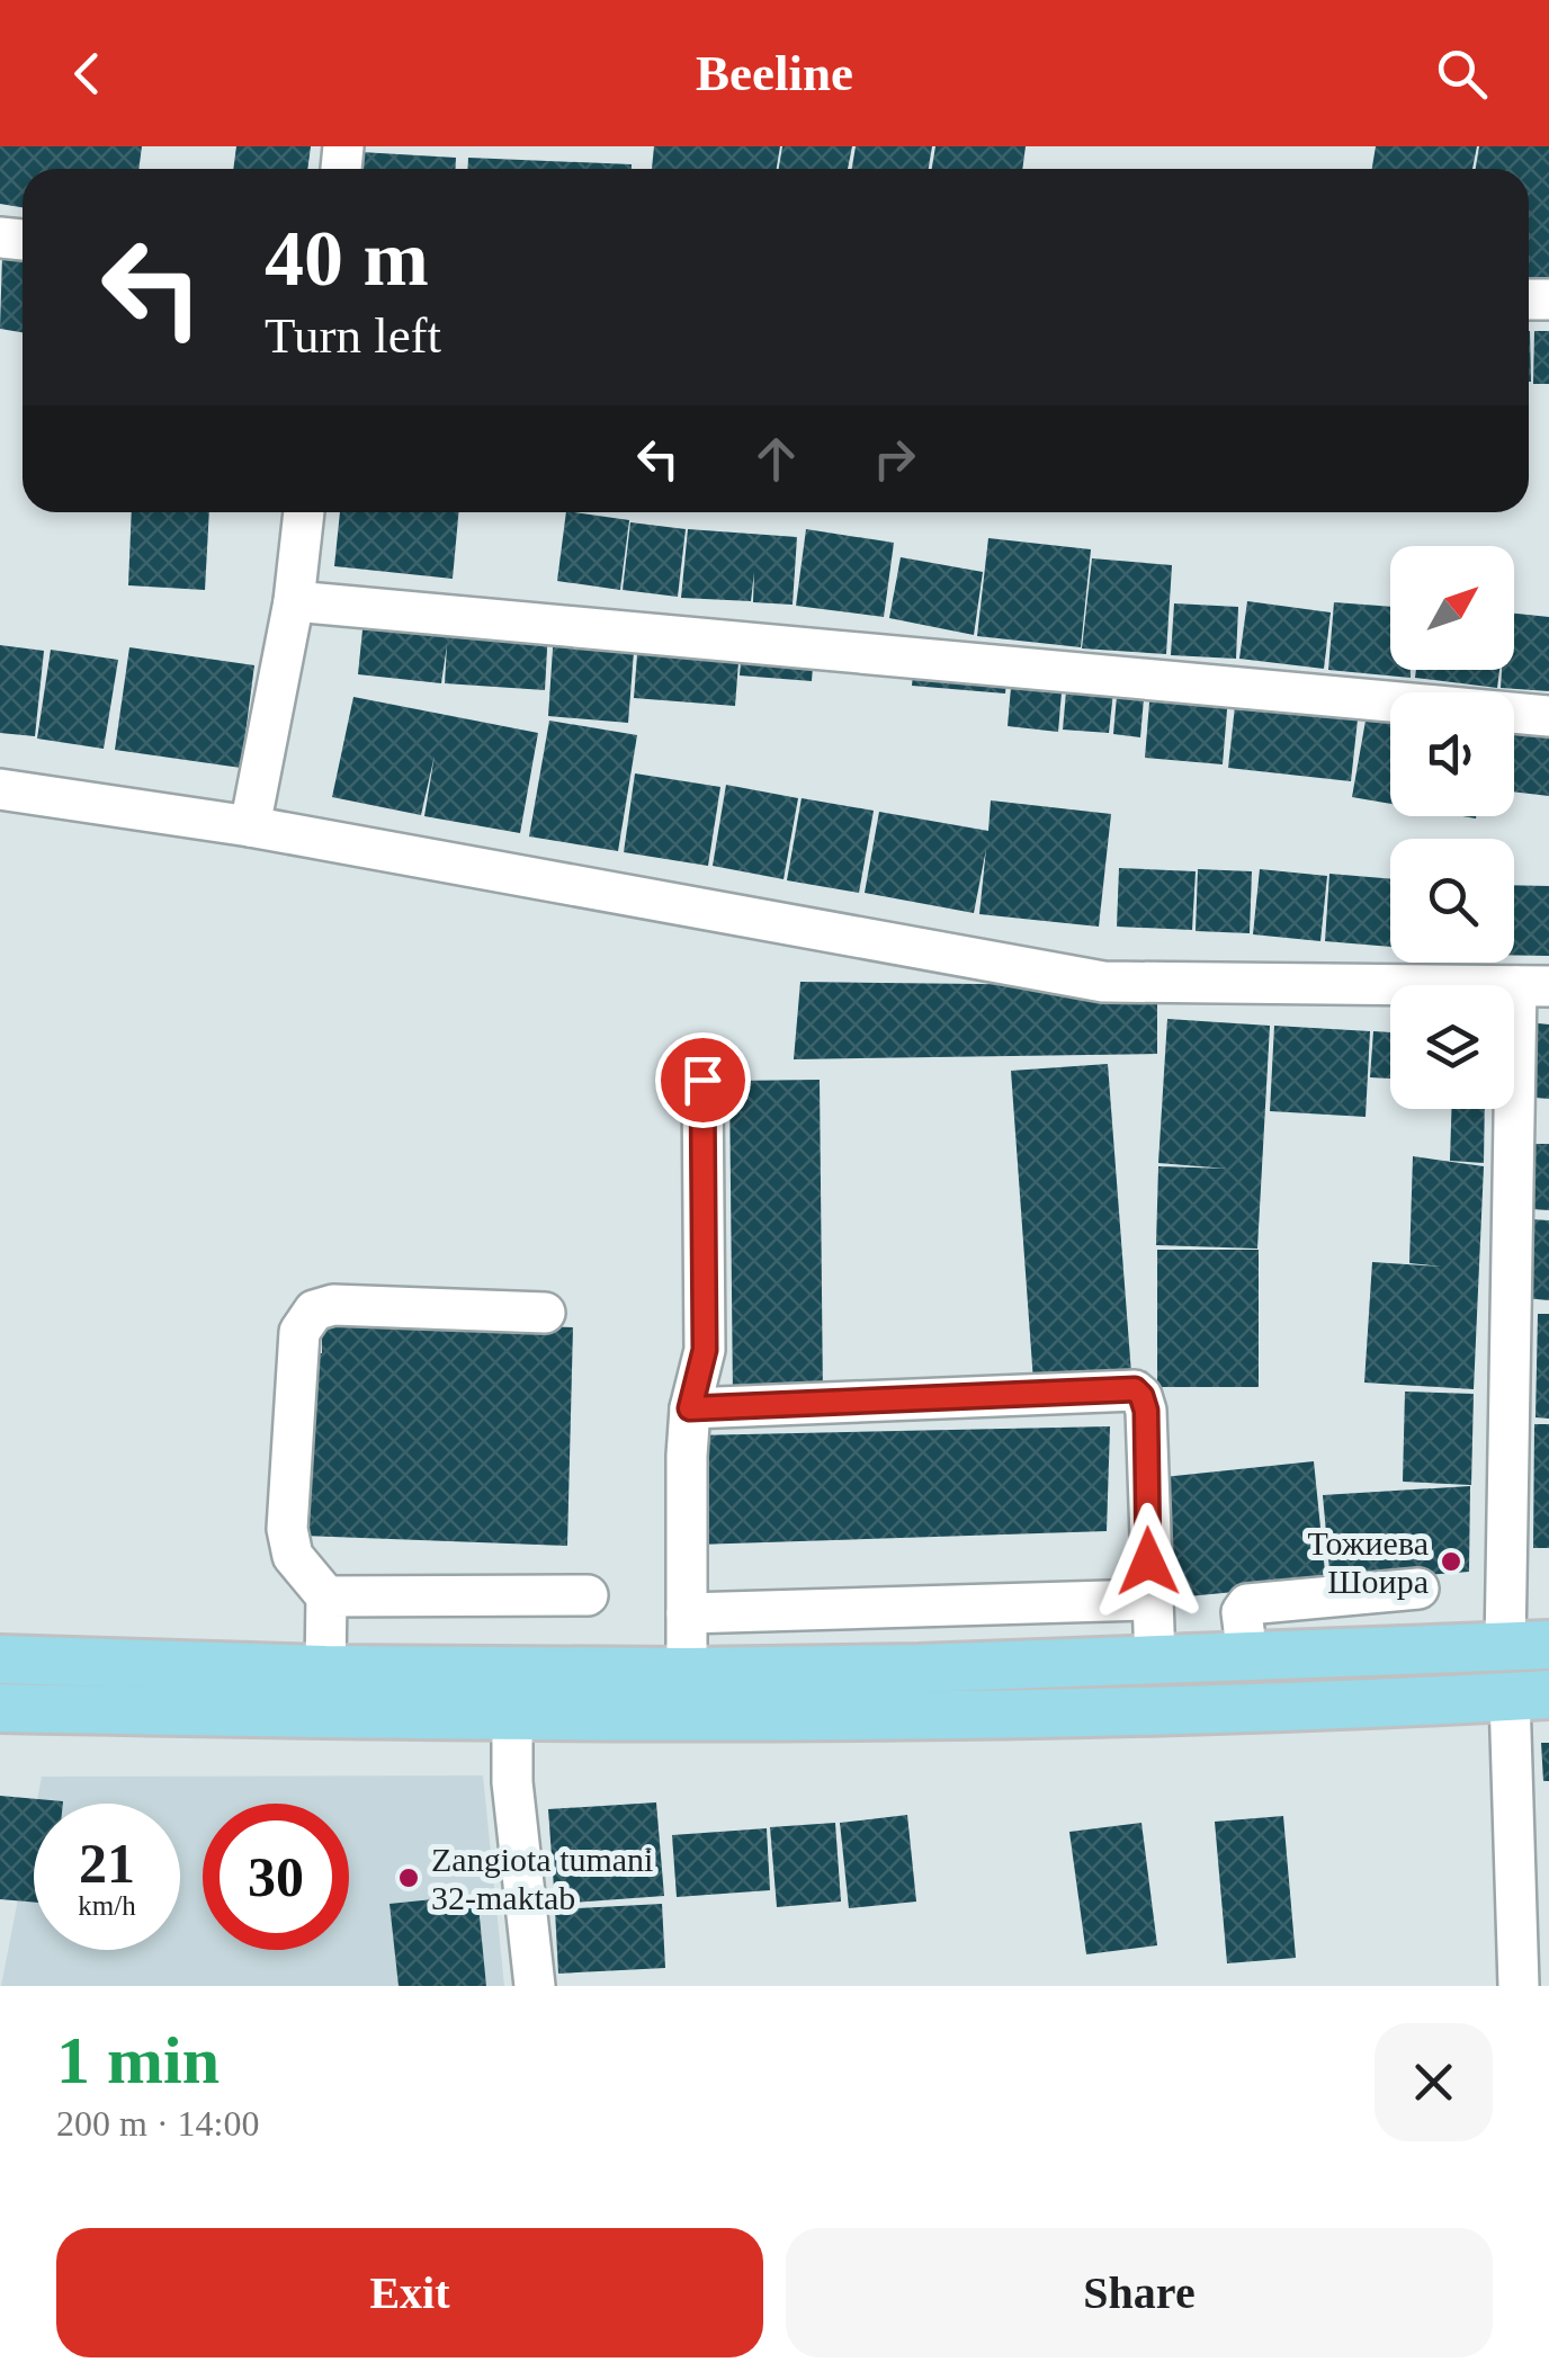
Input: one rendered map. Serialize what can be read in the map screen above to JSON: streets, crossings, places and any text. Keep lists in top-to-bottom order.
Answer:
{
  "places": ["Тожиева Шоира", "Zangiota tumani 32-maktab"],
  "north": "top right",
  "page": {
    "header": "Beeline",
    "turn": ["40 m", "Turn left"],
    "speed": "21 km/h",
    "limit": "30",
    "heading": ["1 min", "200 m · 14:00"],
    "buttons": ["Exit", "Share"]
  }
}
